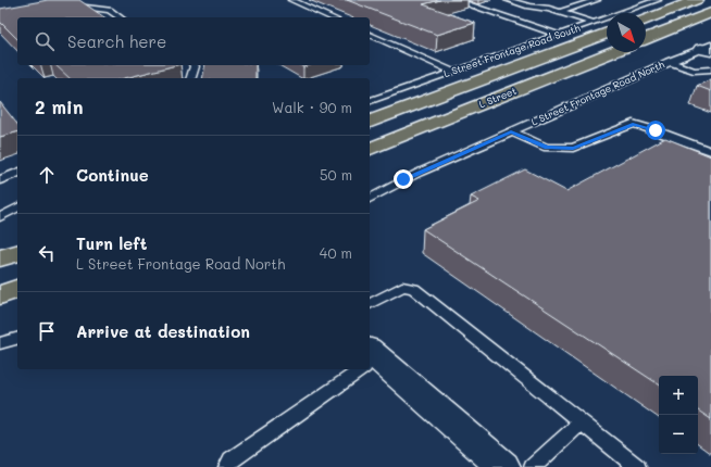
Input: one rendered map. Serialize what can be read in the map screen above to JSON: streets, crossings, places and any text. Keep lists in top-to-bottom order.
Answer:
{
  "streets": {
    "main road": ["L Street"],
    "lane": ["L Street Frontage Road South", "L Street Frontage Road North"]
  },
  "north": "bottom right",
  "page": {
    "search": "Search here",
    "heading": ["2 min", "Walk · 90 m"],
    "list": [
      ["Continue", "50 m"],
      ["Turn left", "L Street Frontage Road North", "40 m"],
      "Arrive at destination"
    ],
    "map_buttons": ["+", "−"]
  }
}
